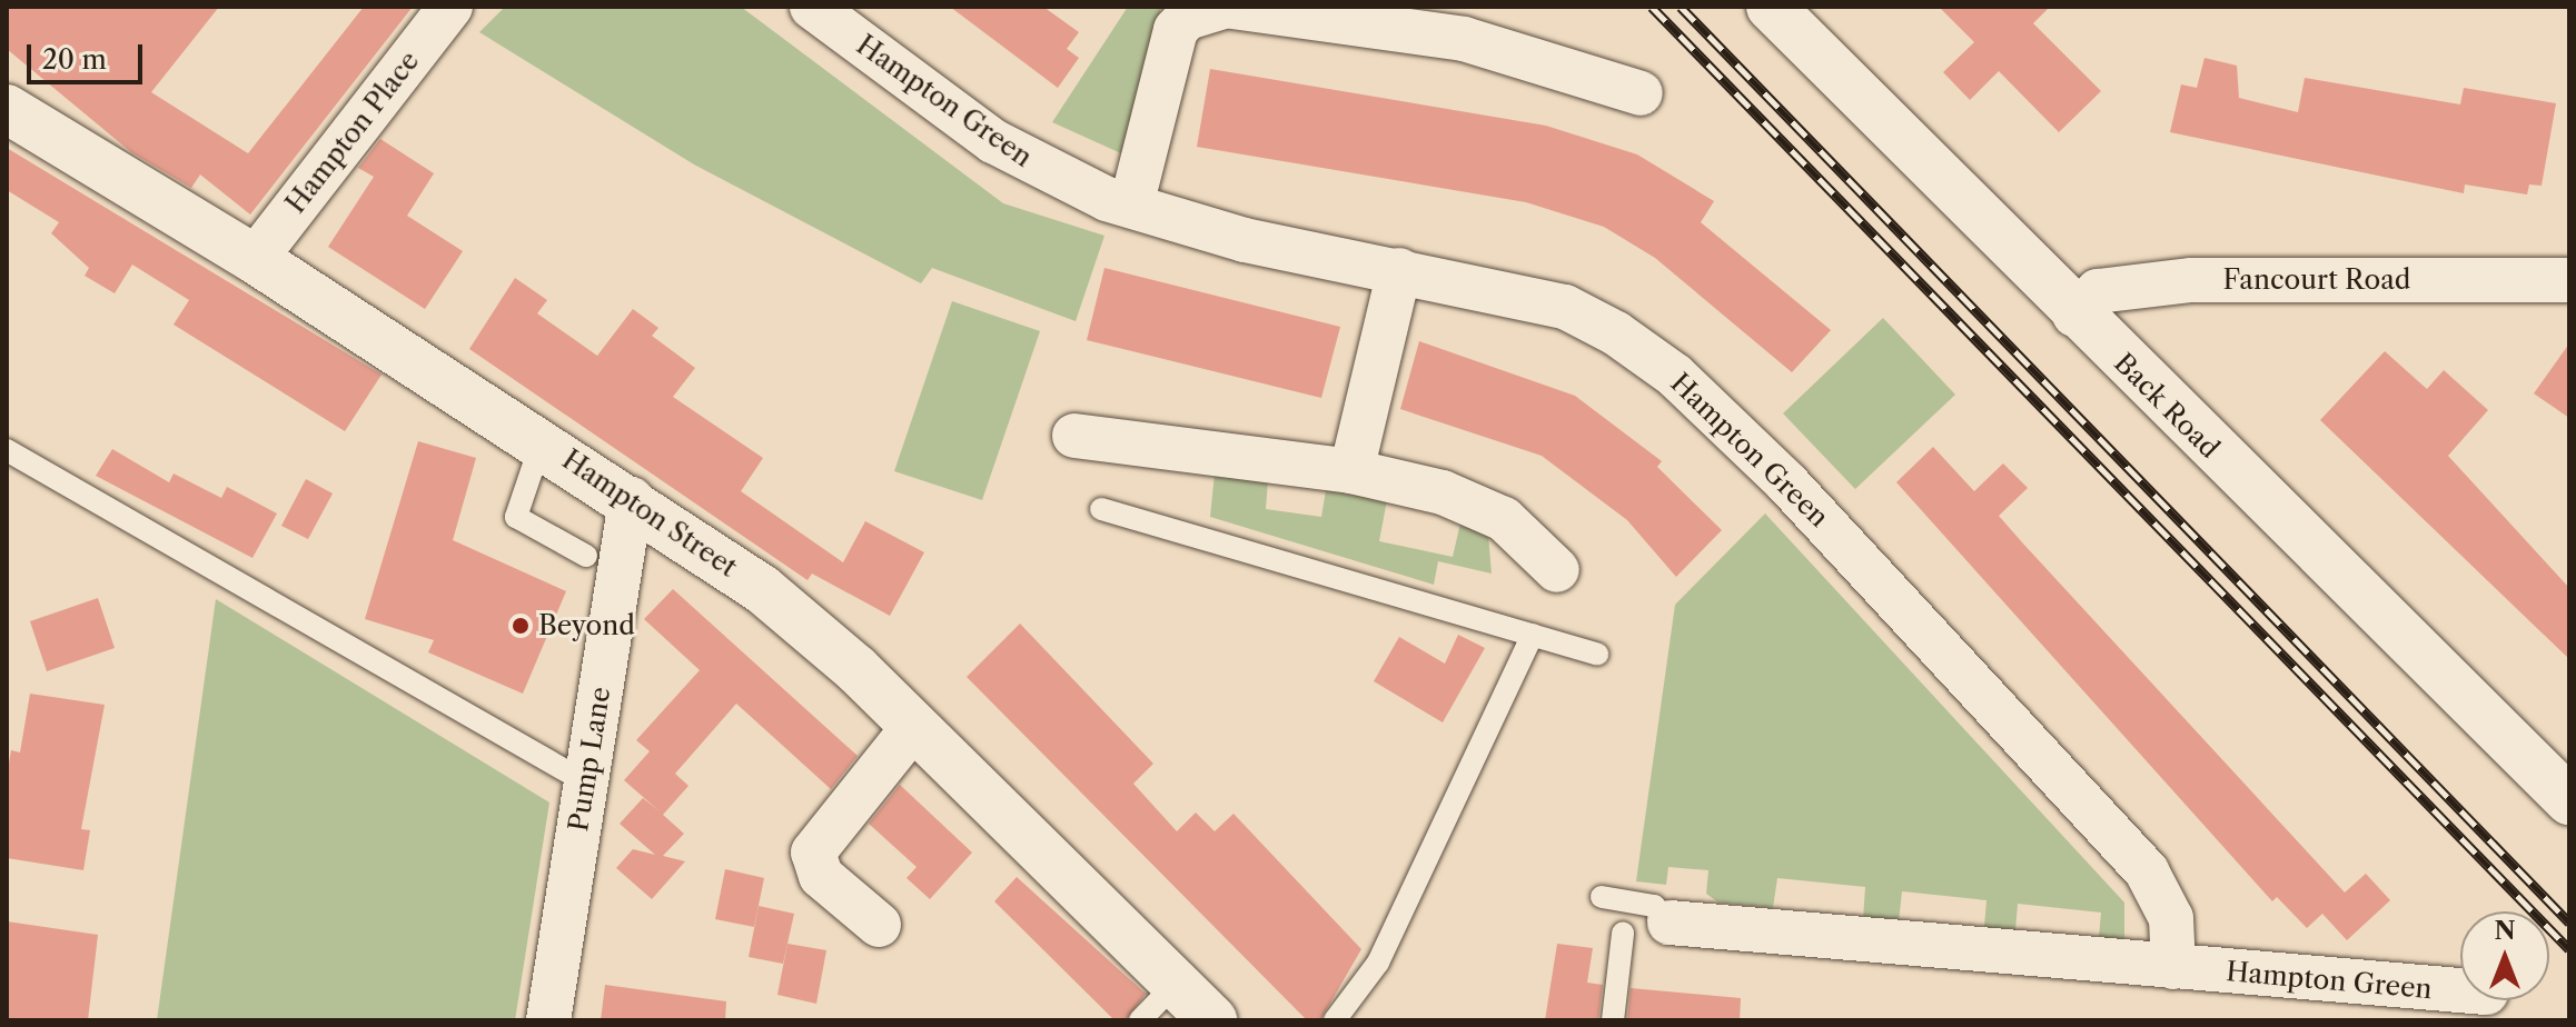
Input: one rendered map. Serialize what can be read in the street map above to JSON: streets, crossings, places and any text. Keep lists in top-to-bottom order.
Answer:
{
  "streets": {
    "street": [
      "Hampton Green",
      "Hampton Place",
      "Fancourt Road",
      "Back Road",
      "Hampton Street",
      "Pump Lane"
    ]
  },
  "crossings": [
    ["Hampton Place", "Hampton Street"],
    ["Fancourt Road", "Back Road"],
    ["Hampton Street", "Pump Lane"]
  ],
  "places": ["Beyond"],
  "scale_bar": "20 m",
  "north": "top"
}
